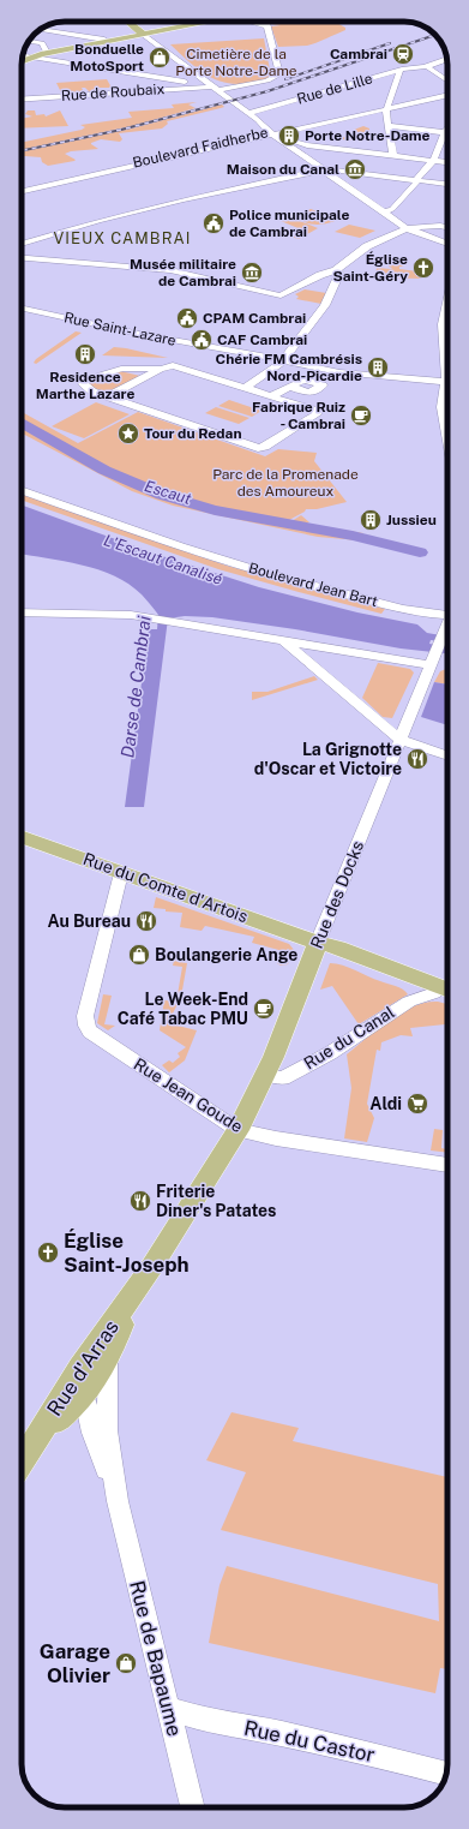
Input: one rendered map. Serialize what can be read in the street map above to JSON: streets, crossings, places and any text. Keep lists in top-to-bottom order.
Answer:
{
  "streets": {
    "main road": ["Rue du Comte d'Artois", "Rue des Docks", "Rue d'Arras"],
    "street": [
      "Rue de Lille",
      "Rue de Roubaix",
      "Boulevard Faidherbe",
      "Rue Saint-Lazare",
      "Boulevard Jean Bart",
      "Rue du Canal",
      "Rue Jean Goude",
      "Rue de Bapaume",
      "Rue du Castor"
    ]
  },
  "crossings": [
    ["Rue du Comte d'Artois", "Rue des Docks"],
    ["Rue du Comte d'Artois", "Rue Jean Goude"],
    ["Rue des Docks", "Rue du Canal"],
    ["Rue des Docks", "Rue Jean Goude"],
    ["Rue des Docks", "Rue d'Arras"],
    ["Rue Jean Goude", "Rue d'Arras"],
    ["Rue d'Arras", "Rue de Bapaume"],
    ["Rue de Bapaume", "Rue du Castor"]
  ],
  "districts": ["VIEUX CAMBRAI"],
  "water": ["Escaut", "L'Escaut Canalisé", "Darse de Cambrai"],
  "parks": ["Cimetière de la Porte Notre-Dame", "Parc de la Promenade des Amoureux"],
  "places": {
    "station": ["Cambrai"],
    "shop": ["Bonduelle MotoSport", "Boulangerie Ange", "Garage Olivier"],
    "building": [
      "Porte Notre-Dame",
      "Residence Marthe Lazare",
      "Chérie FM Cambrésis Nord-Picardie",
      "Jussieu"
    ],
    "museum": ["Maison du Canal", "Musée militaire de Cambrai"],
    "public building": ["Police municipale de Cambrai", "CPAM Cambrai", "CAF Cambrai"],
    "church": ["Église Saint-Géry", "Église Saint-Joseph"],
    "cafe": ["Fabrique Ruiz - Cambrai", "Le Week-End Café Tabac PMU"],
    "place": ["Tour du Redan"],
    "restaurant": ["La Grignotte d'Oscar et Victoire", "Au Bureau", "Friterie Diner's Patates"],
    "supermarket": ["Aldi"]
  }
}
